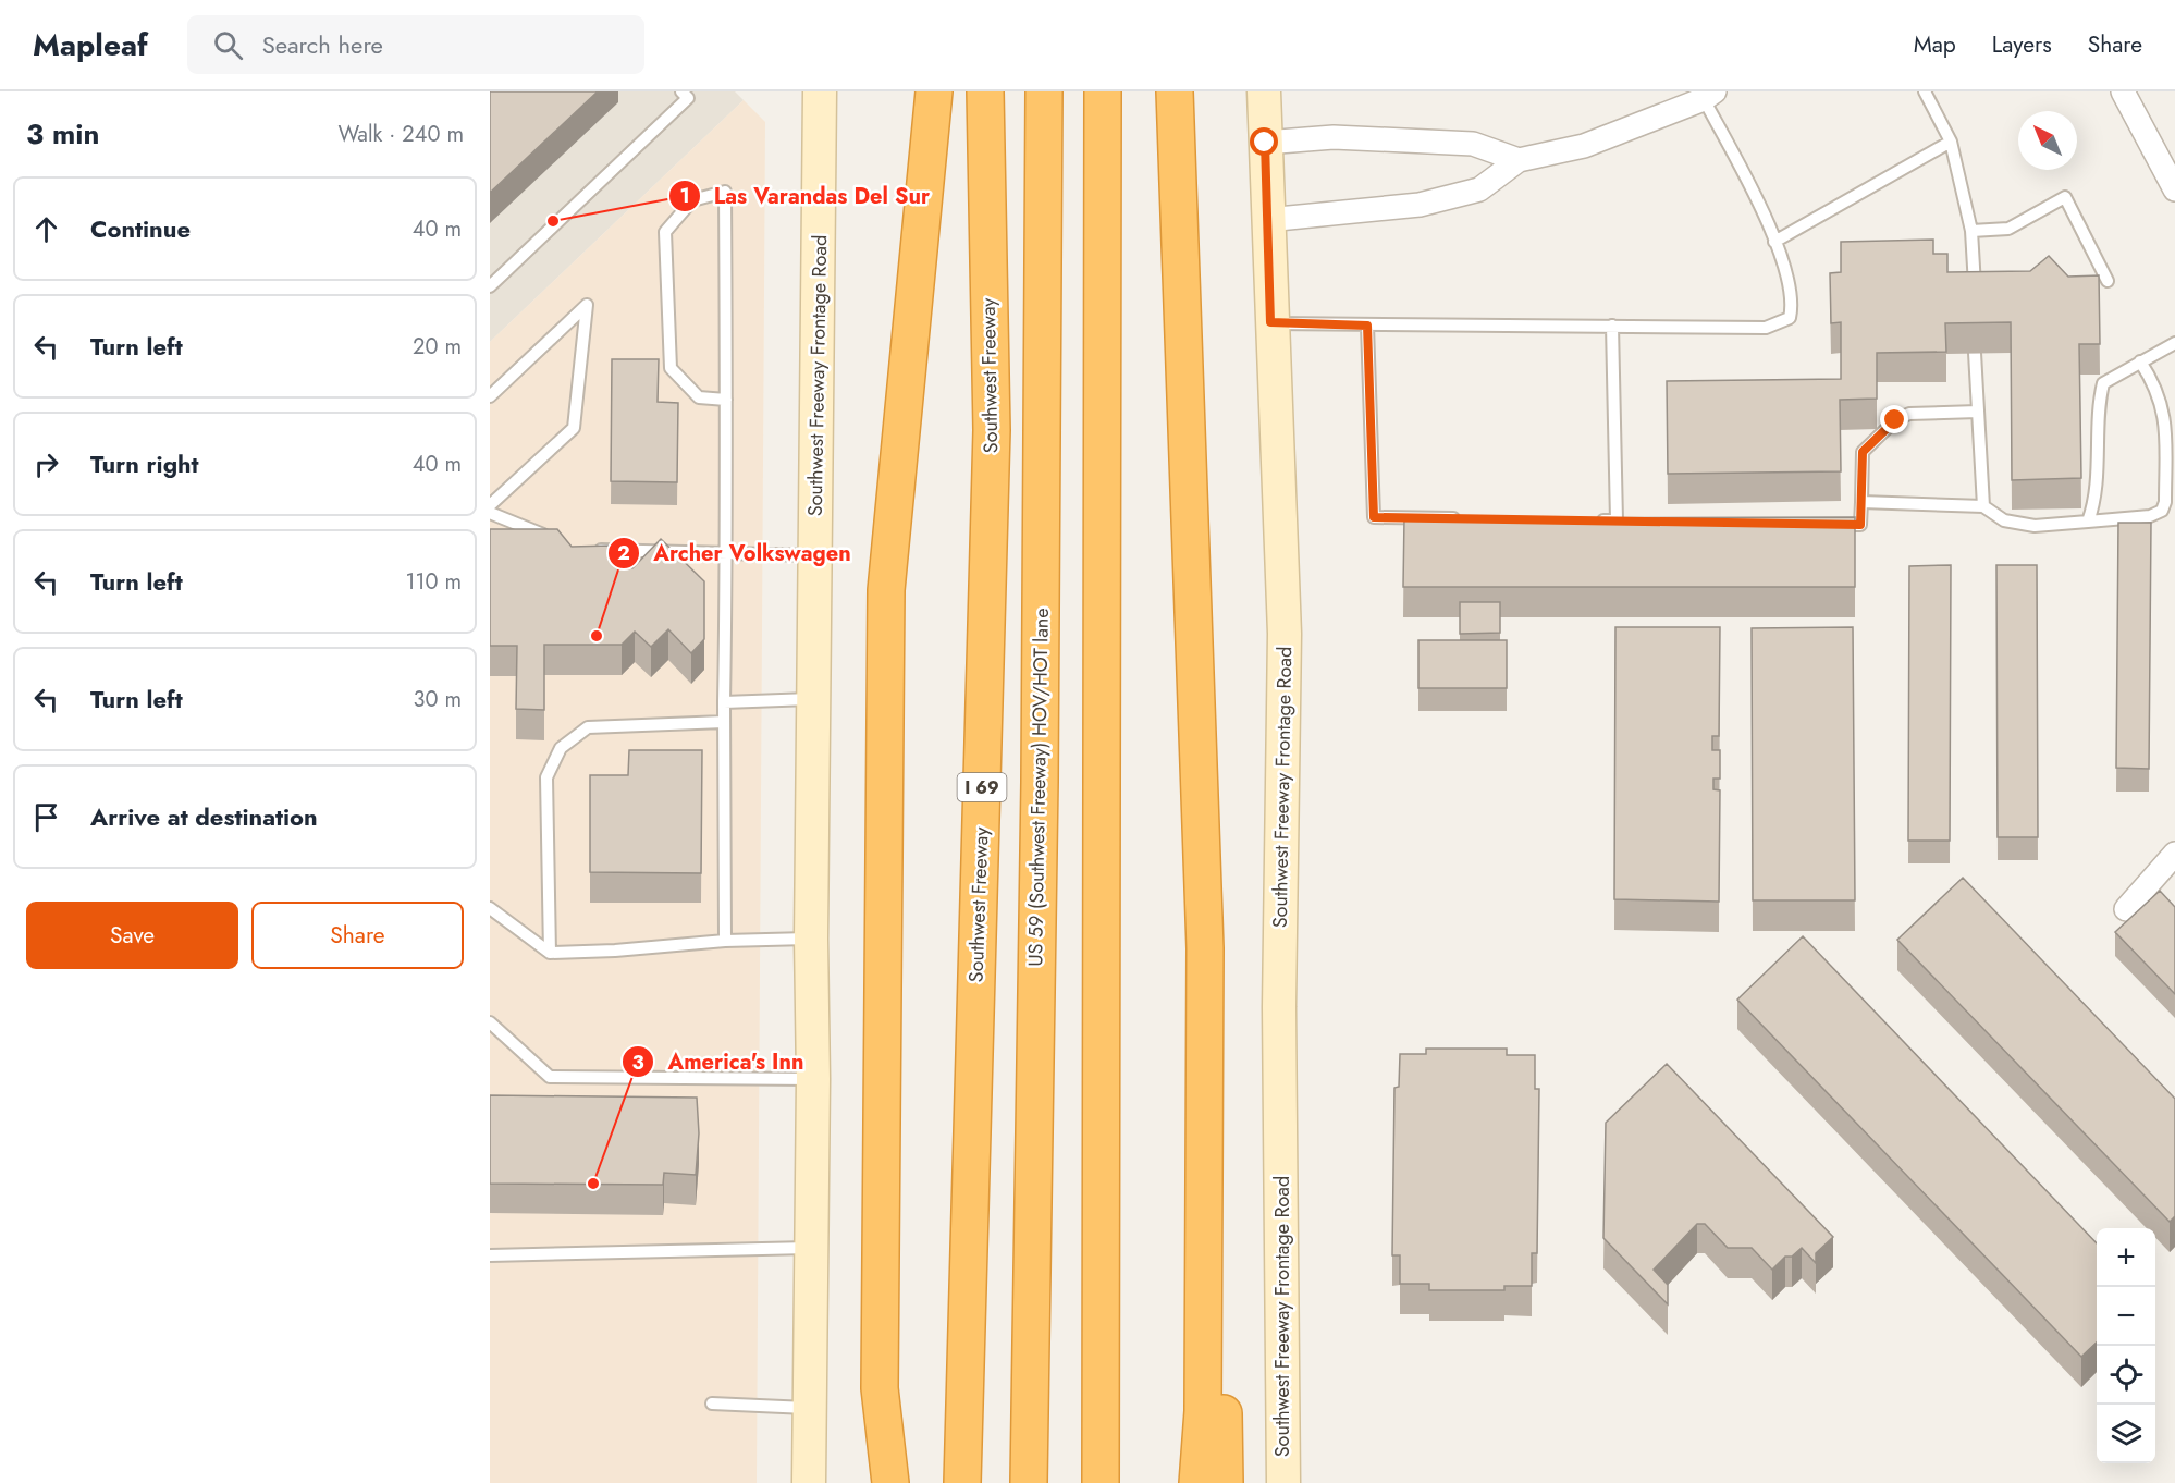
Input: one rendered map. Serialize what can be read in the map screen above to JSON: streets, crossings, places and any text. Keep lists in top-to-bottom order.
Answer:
{
  "streets": {
    "highway": ["Southwest Freeway", "I 69", "US 59 (Southwest Freeway) HOV/HOT lane"],
    "main road": ["Southwest Freeway Frontage Road"]
  },
  "places": ["Las Varandas Del Sur", "Archer Volkswagen", "America's Inn"],
  "north": "top left",
  "page": {
    "header": "Mapleaf",
    "search": "Search here",
    "nav": ["Map", "Layers", "Share"],
    "heading": ["3 min", "Walk · 240 m"],
    "list": [
      ["Continue", "40 m"],
      ["Turn left", "20 m"],
      ["Turn right", "40 m"],
      ["Turn left", "110 m"],
      ["Turn left", "30 m"],
      "Arrive at destination"
    ],
    "buttons": ["Save", "Share"],
    "map_buttons": ["+", "−"]
  }
}
